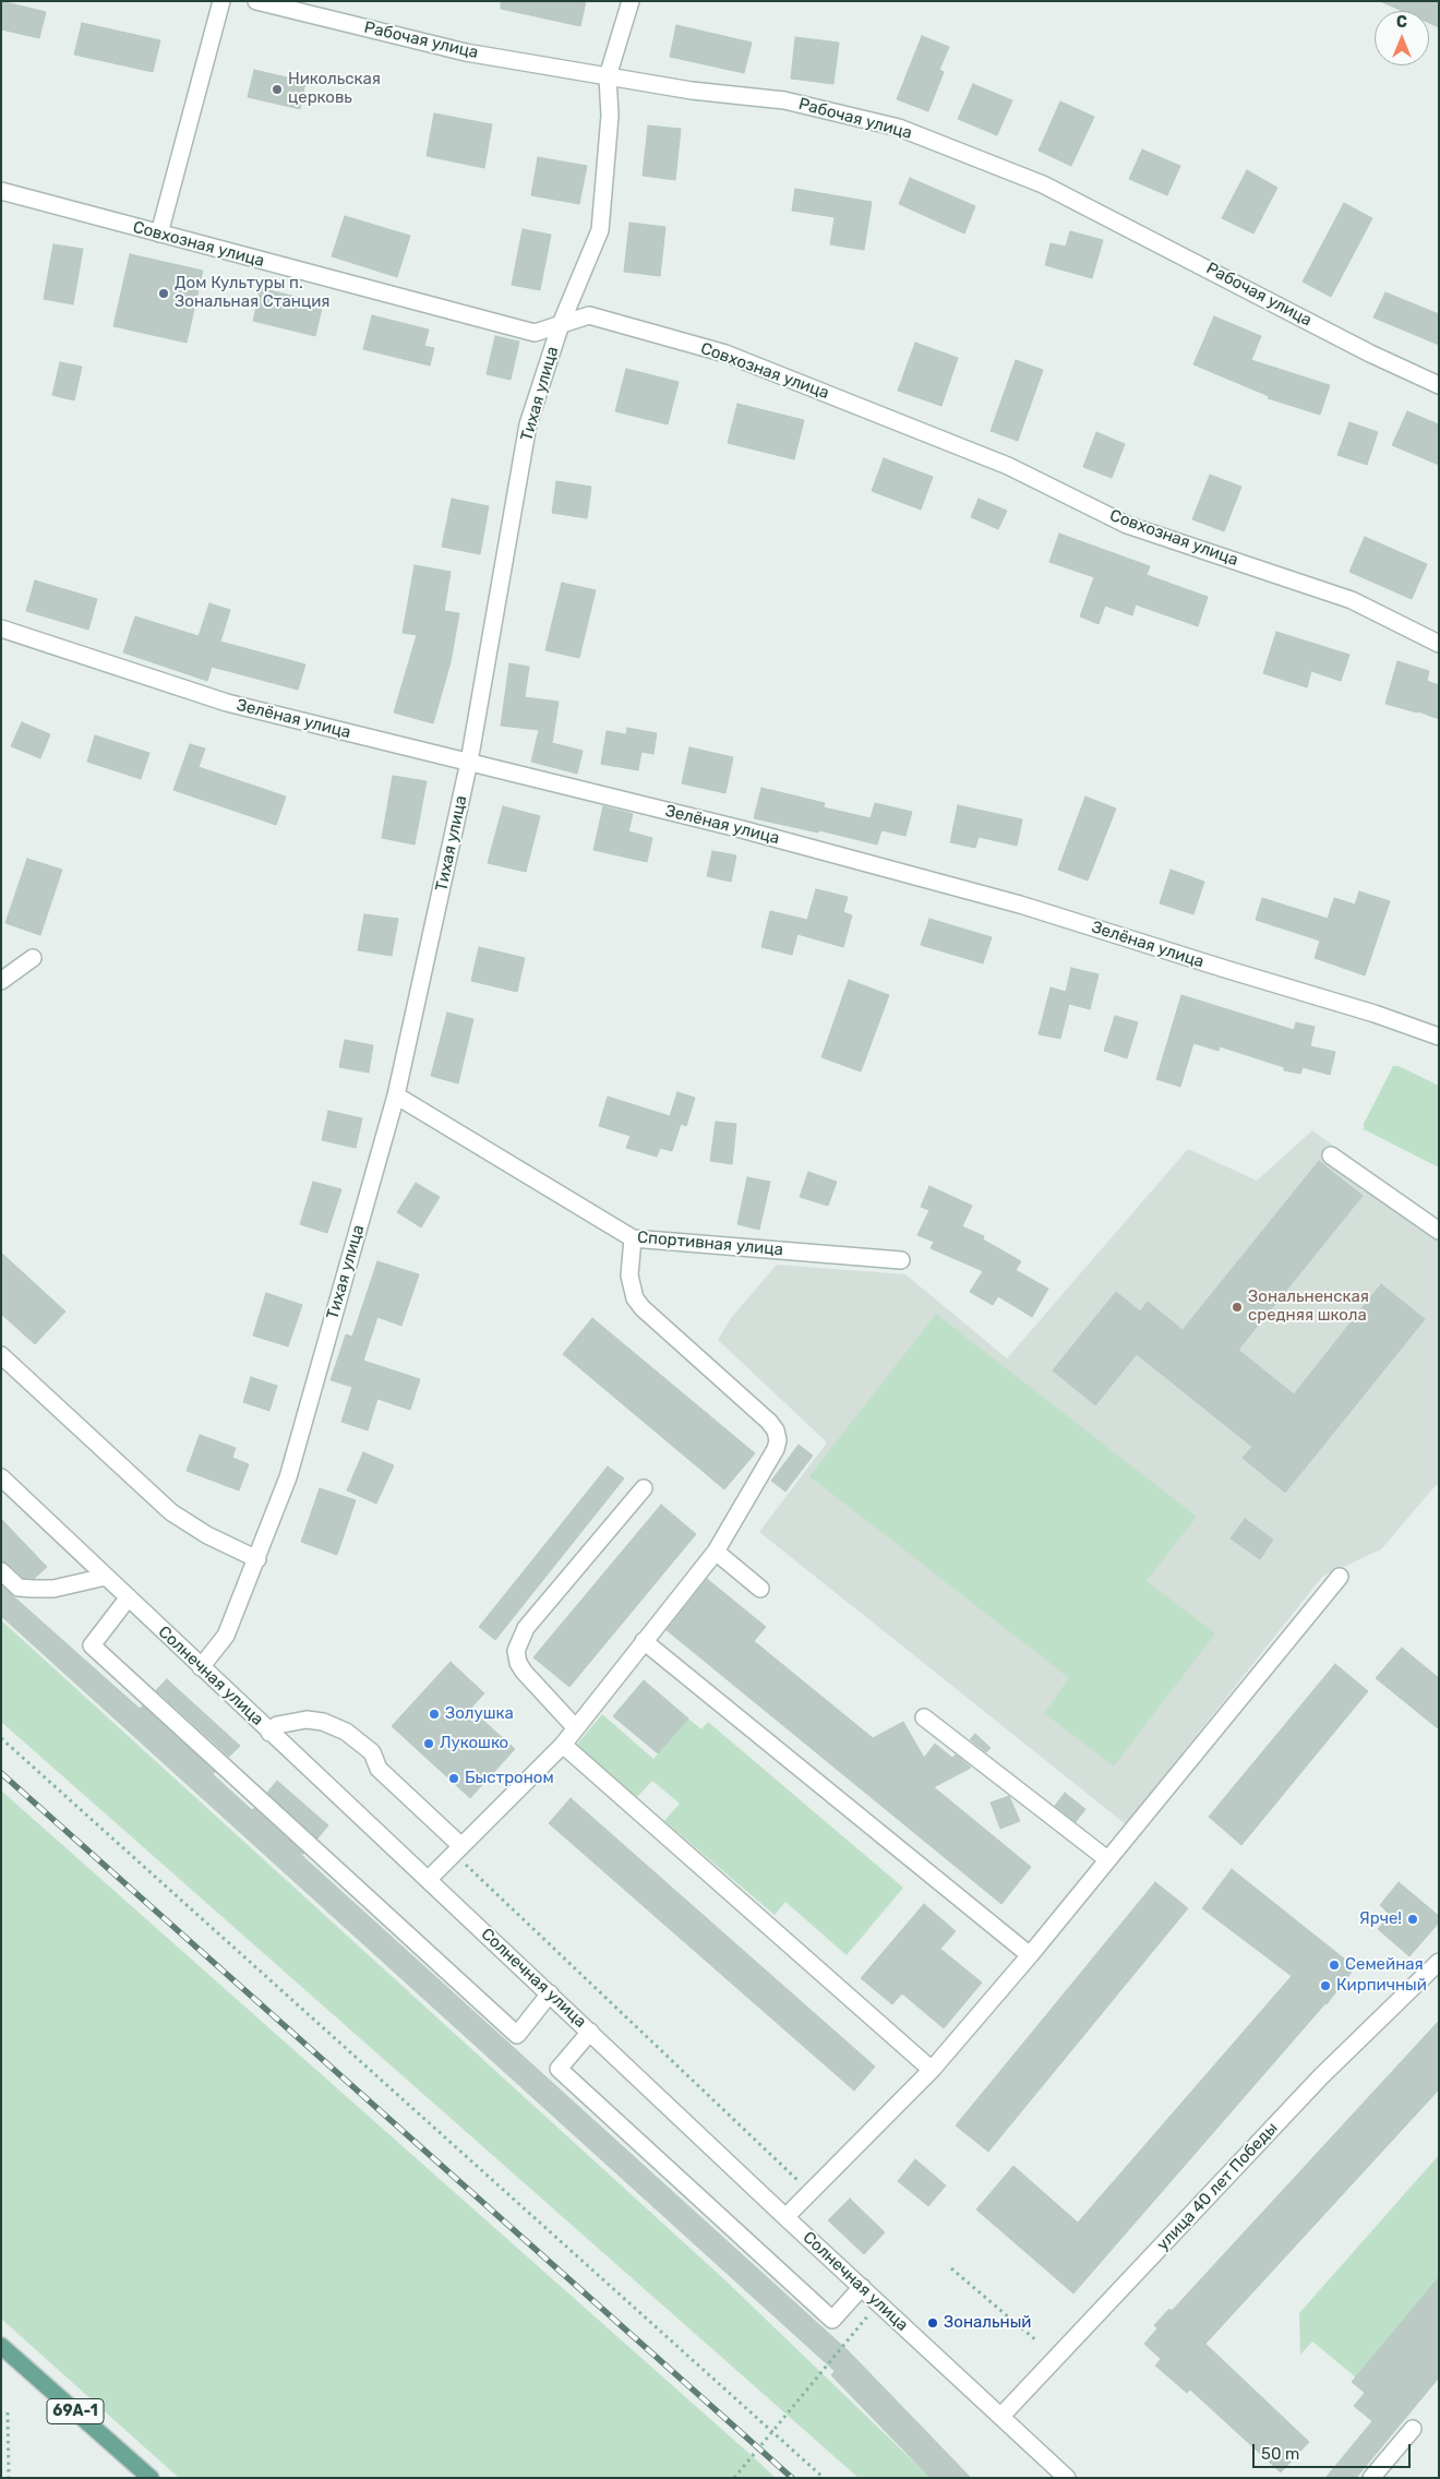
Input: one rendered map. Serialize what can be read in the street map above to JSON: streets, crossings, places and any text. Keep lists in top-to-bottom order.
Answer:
{
  "streets": {
    "main road": ["69А-1"],
    "street": [
      "Рабочая улица",
      "Совхозная улица",
      "Тихая улица",
      "Зелёная улица",
      "Спортивная улица",
      "Солнечная улица",
      "улица 40 лет Победы"
    ]
  },
  "crossings": [
    ["Рабочая улица", "Тихая улица"],
    ["Совхозная улица", "Тихая улица"],
    ["Тихая улица", "Зелёная улица"],
    ["Тихая улица", "Спортивная улица"],
    ["Тихая улица", "Солнечная улица"],
    ["Солнечная улица", "улица 40 лет Победы"]
  ],
  "places": [
    "Никольская церковь",
    "Дом Культуры п. Зональная Станция",
    "Зональненская средняя школа",
    "Золушка",
    "Лукошко",
    "Быстроном",
    "Ярче!",
    "Семейная",
    "Кирпичный",
    "Зональный"
  ],
  "scale_bar": "50 m",
  "north": "top"
}
